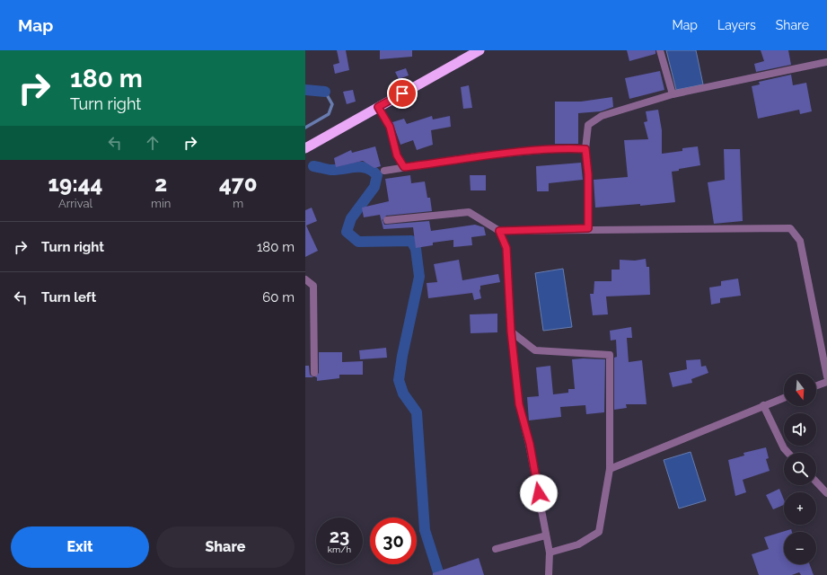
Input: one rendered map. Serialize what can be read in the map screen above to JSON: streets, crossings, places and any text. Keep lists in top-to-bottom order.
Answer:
{
  "north": "bottom",
  "page": {
    "header": "Map",
    "nav": ["Map", "Layers", "Share"],
    "turn": ["180 m", "Turn right"],
    "eta": [
      "19:44",
      "Arrival",
      "2",
      "min",
      "470",
      "m"
    ],
    "list": [
      {
        "name": "Turn right",
        "value": "180 m"
      },
      {
        "name": "Turn left",
        "value": "60 m"
      }
    ],
    "map_buttons": ["+", "−"],
    "speed": "23 km/h",
    "limit": "30",
    "buttons": ["Exit", "Share"]
  }
}
